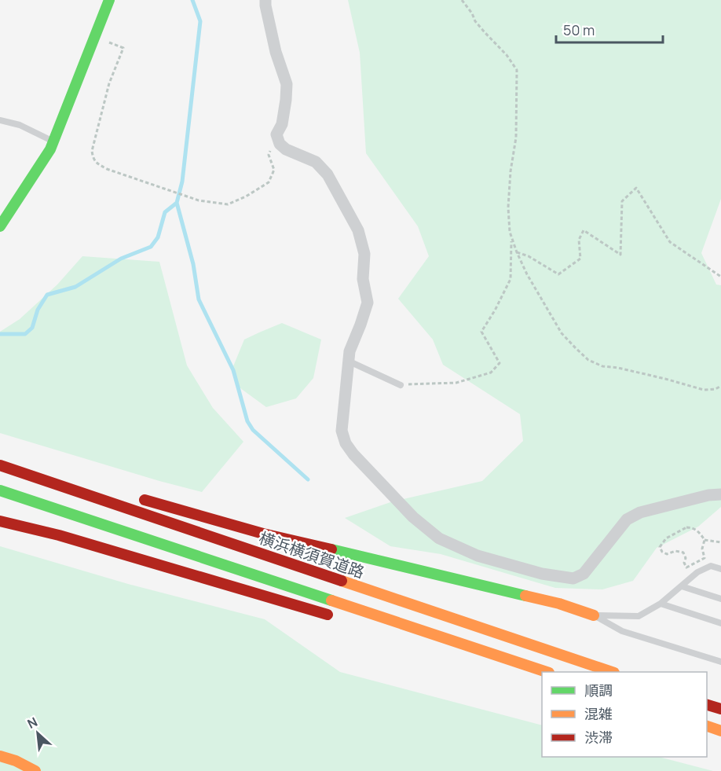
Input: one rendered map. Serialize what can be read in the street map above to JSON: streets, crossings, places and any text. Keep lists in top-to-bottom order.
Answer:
{
  "streets": {
    "main road": ["横浜横須賀道路"]
  },
  "legend": ["順調", "混雑", "渋滞"],
  "scale_bar": "50 m",
  "north": "top left"
}
